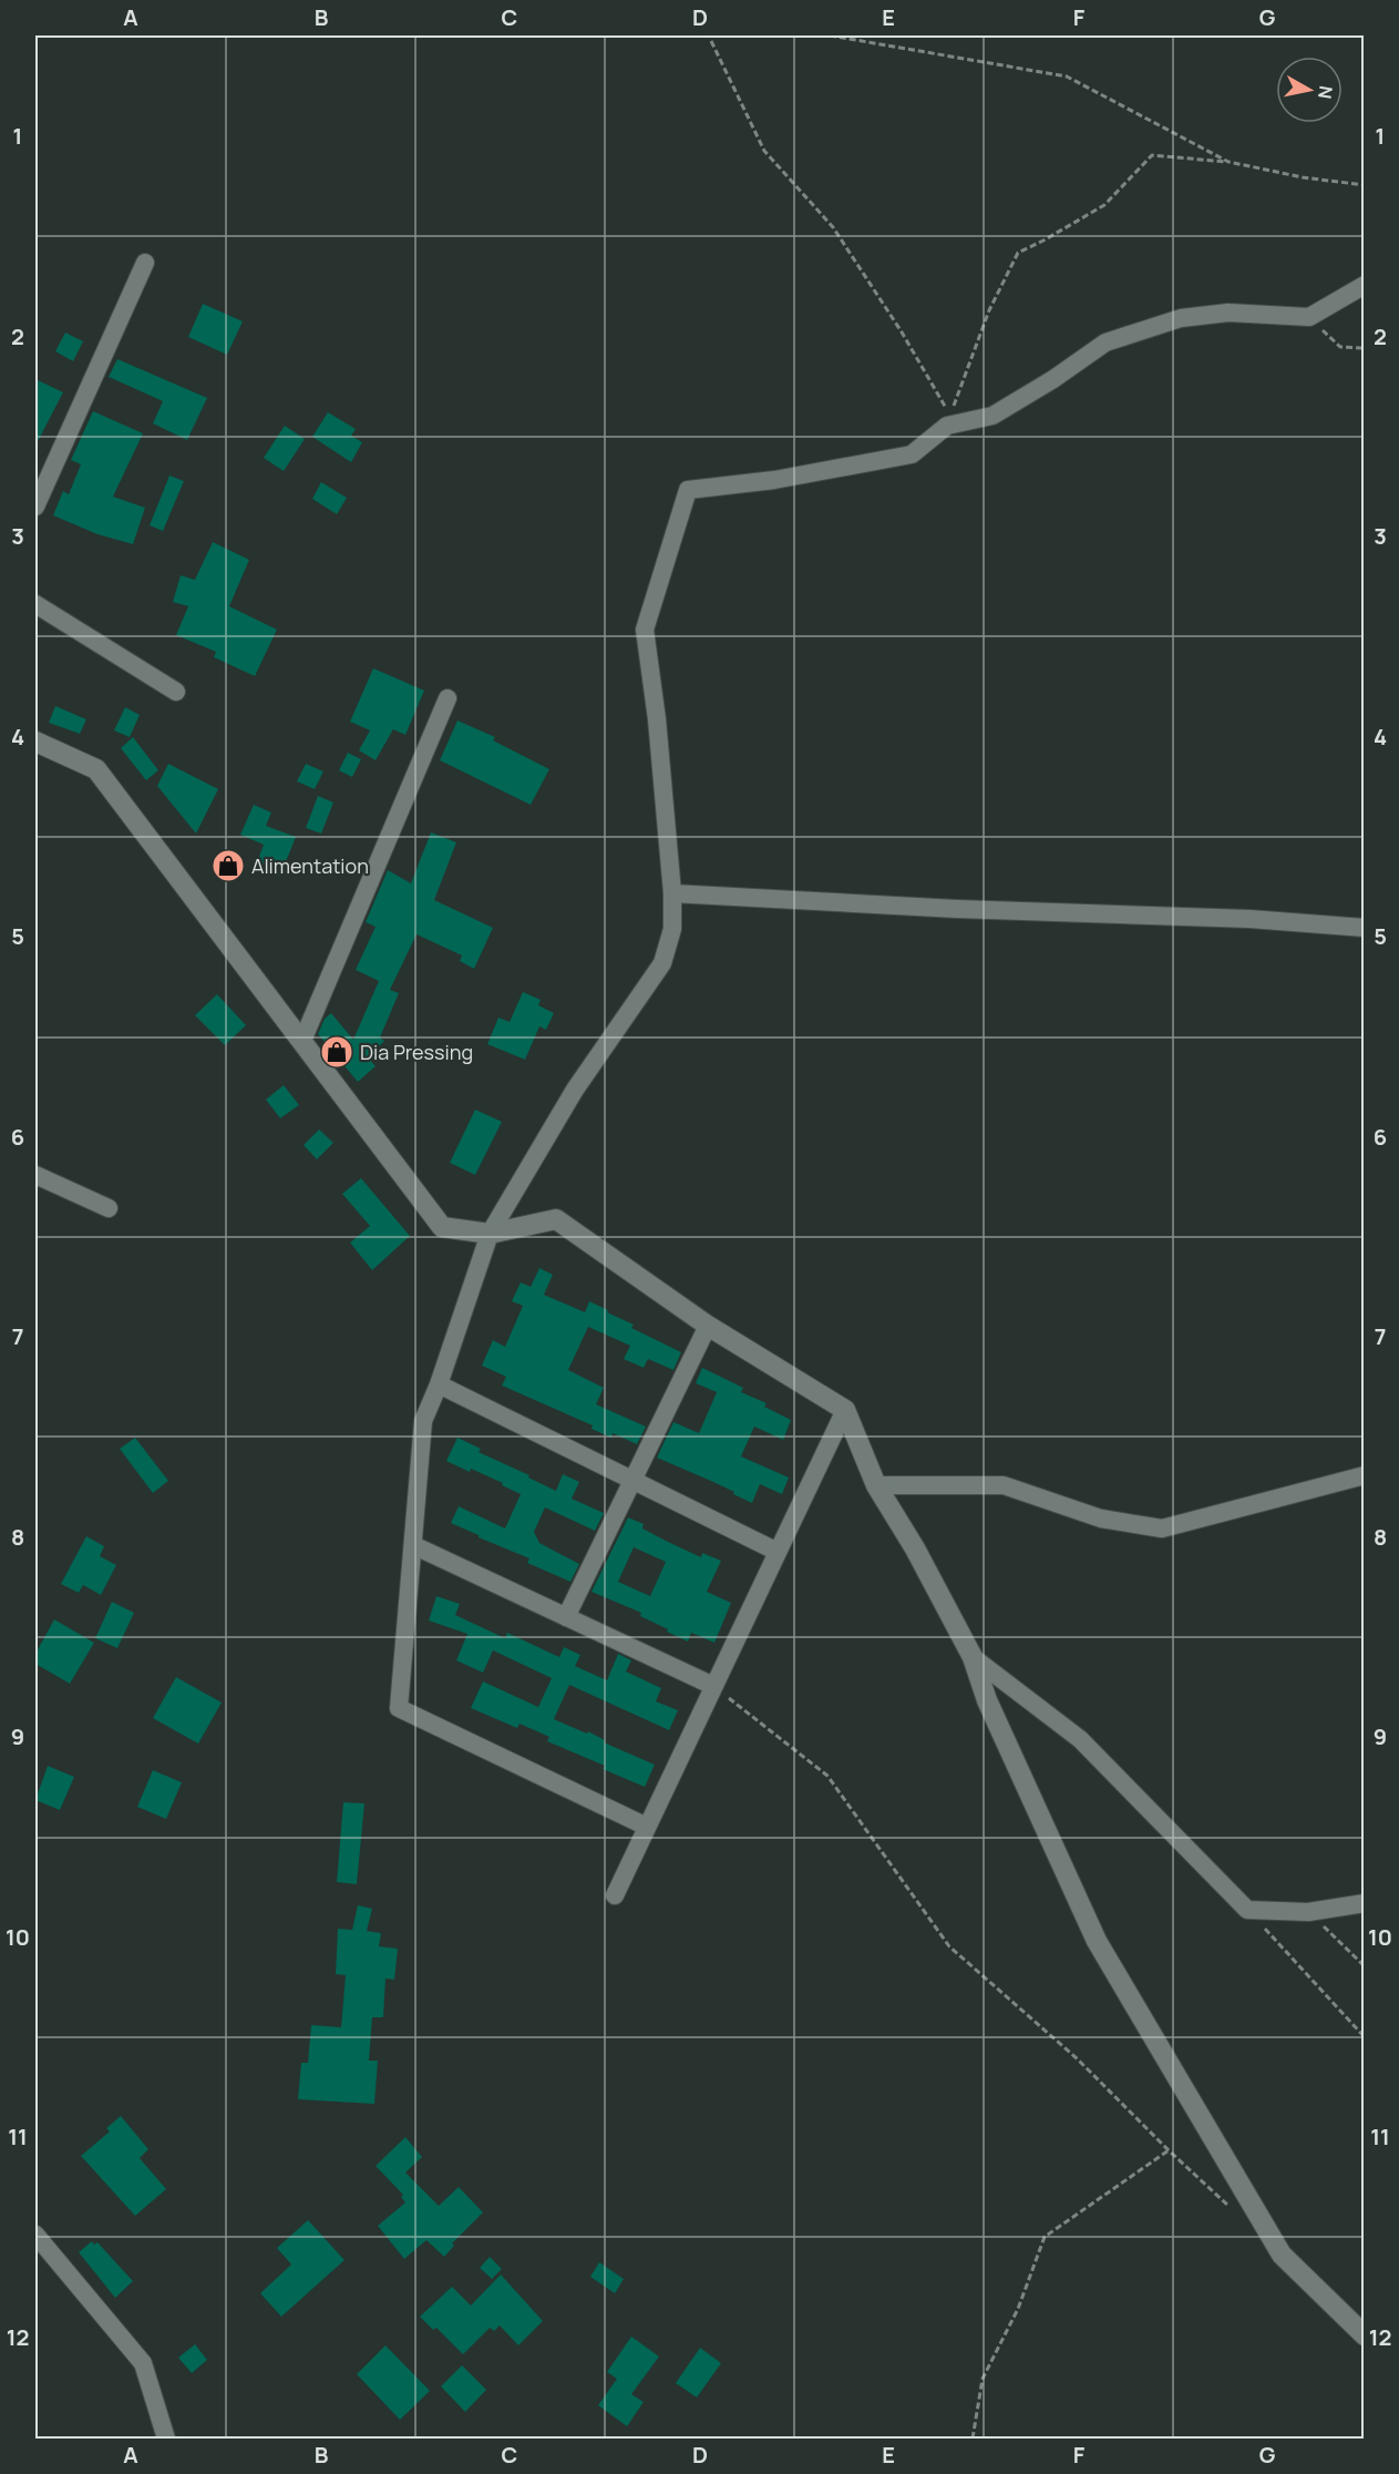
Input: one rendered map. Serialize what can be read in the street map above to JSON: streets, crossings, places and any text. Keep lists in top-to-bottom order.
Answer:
{
  "places": {
    "shop": ["Alimentation", "Dia Pressing"]
  },
  "north": "right",
  "grid": {
    "columns": [
      "A",
      "B",
      "C",
      "D",
      "E",
      "F",
      "G"
    ],
    "rows": [
      "1",
      "2",
      "3",
      "4",
      "5",
      "6",
      "7",
      "8",
      "9",
      "10",
      "11",
      "12"
    ]
  }
}
